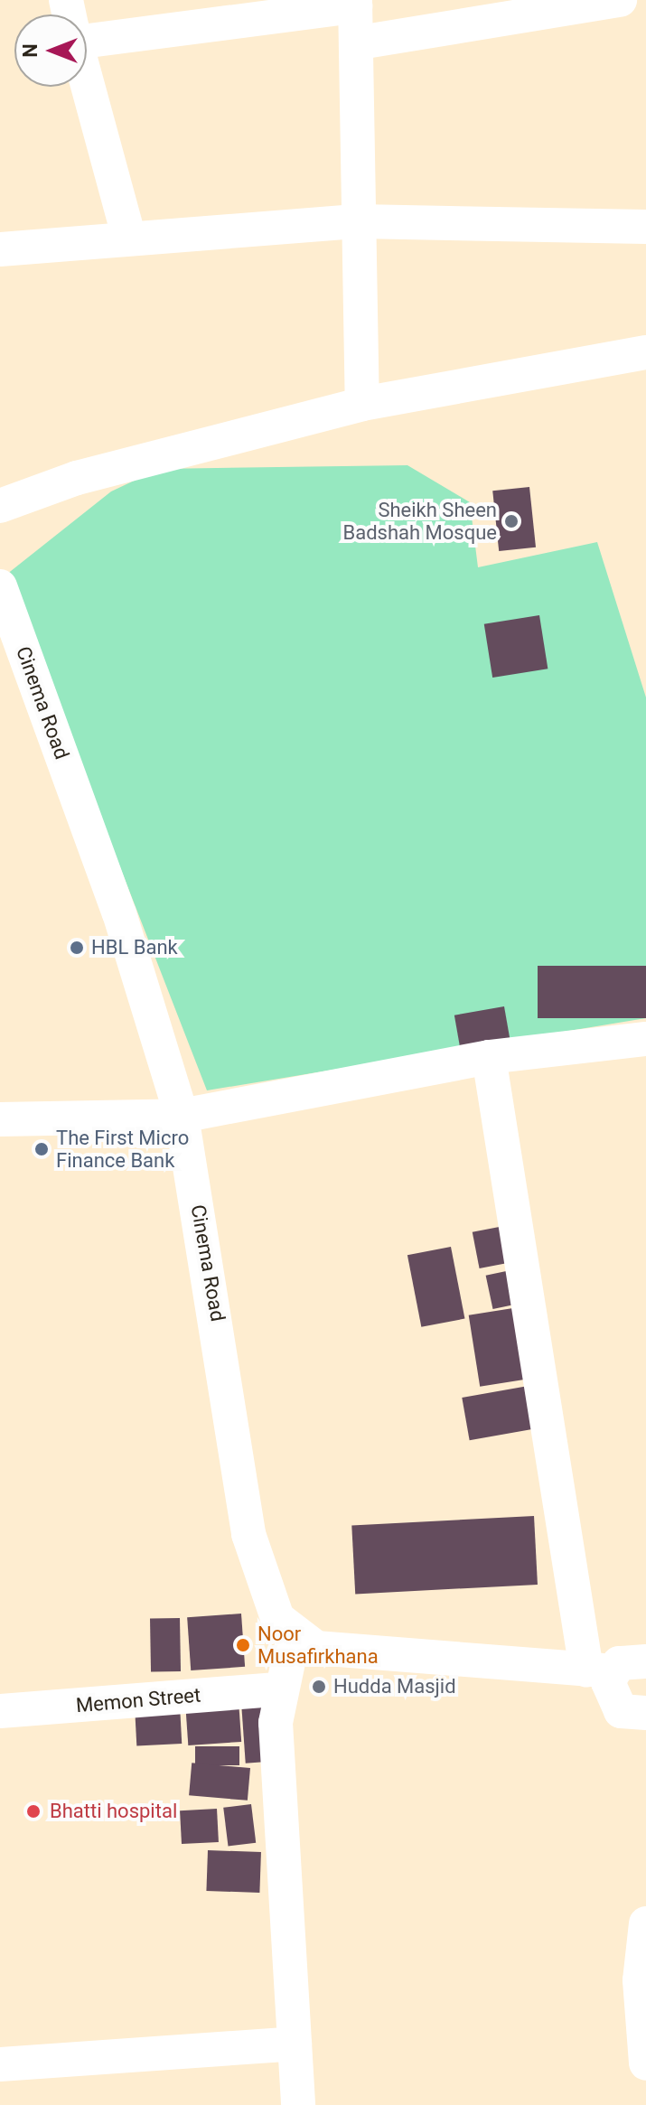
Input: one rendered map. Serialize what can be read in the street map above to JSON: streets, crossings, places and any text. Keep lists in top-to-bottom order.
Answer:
{
  "streets": {
    "street": ["Cinema Road", "Memon Street"]
  },
  "places": [
    "Sheikh Sheen Badshah Mosque",
    "HBL Bank",
    "The First Micro Finance Bank",
    "Noor Musafirkhana",
    "Hudda Masjid",
    "Bhatti hospital"
  ],
  "north": "left"
}
